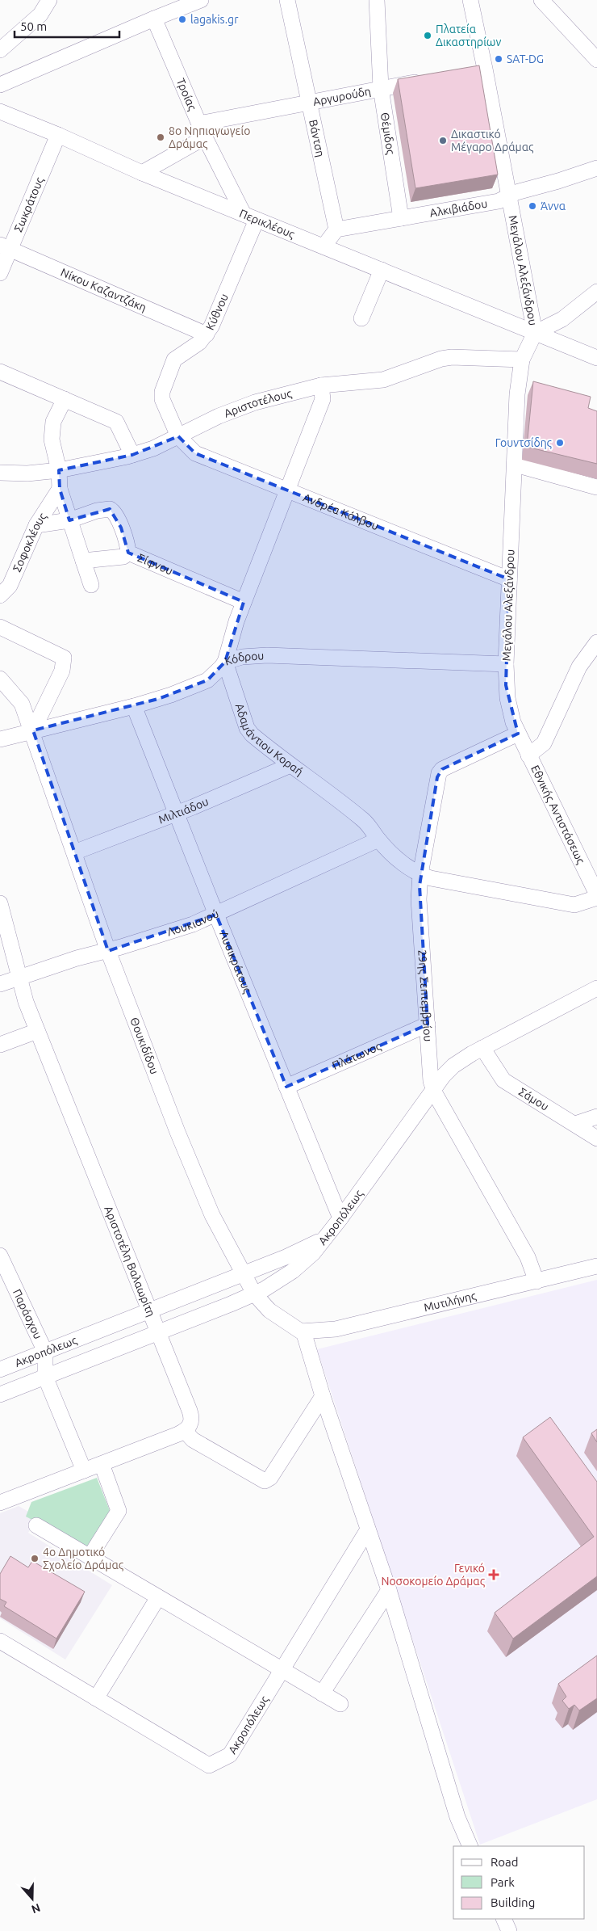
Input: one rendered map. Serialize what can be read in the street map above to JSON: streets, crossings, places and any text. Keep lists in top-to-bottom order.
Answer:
{
  "streets": {
    "street": [
      "Τροίας",
      "Αργυρούδη",
      "Θέμιδος",
      "Βάντση",
      "Σωκράτους",
      "Αλκιβιάδου",
      "Περικλέους",
      "Μεγάλου Αλεξάνδρου",
      "Νίκου Καζαντζάκη",
      "Κύθνου",
      "Αριστοτέλους",
      "Ανδρέα Κάλβου",
      "Σοφοκλέους",
      "Σίφνου",
      "Κόδρου",
      "Αδαμάντιου Κοραή",
      "Μιλτιάδου",
      "Εθνικής Αντιστάσεως",
      "Λουκιανού",
      "Λυσικράτους",
      "29ης Σεπτεμβρίου",
      "Θουκιδίδου",
      "Πλάτωνος",
      "Σάμου",
      "Ακροπόλεως",
      "Αριστοτέλη Βαλαωρίτη",
      "Μυτιλήνης",
      "Παράσχου"
    ]
  },
  "crossings": [
    ["Τροίας", "Αργυρούδη"],
    ["Τροίας", "Περικλέους"],
    ["Τροίας", "Κύθνου"],
    ["Αργυρούδη", "Θέμιδος"],
    ["Αργυρούδη", "Βάντση"],
    ["Αργυρούδη", "Περικλέους"],
    ["Θέμιδος", "Αλκιβιάδου"],
    ["Βάντση", "Αλκιβιάδου"],
    ["Σωκράτους", "Περικλέους"],
    ["Σωκράτους", "Νίκου Καζαντζάκη"],
    ["Αλκιβιάδου", "Μεγάλου Αλεξάνδρου"],
    ["Περικλέους", "Μεγάλου Αλεξάνδρου"],
    ["Περικλέους", "Κύθνου"],
    ["Μεγάλου Αλεξάνδρου", "Αριστοτέλους"],
    ["Μεγάλου Αλεξάνδρου", "Ανδρέα Κάλβου"],
    ["Μεγάλου Αλεξάνδρου", "Κόδρου"],
    ["Μεγάλου Αλεξάνδρου", "Εθνικής Αντιστάσεως"],
    ["Μεγάλου Αλεξάνδρου", "29ης Σεπτεμβρίου"],
    ["Νίκου Καζαντζάκη", "Κύθνου"],
    ["Κύθνου", "Αριστοτέλους"],
    ["Κύθνου", "Ανδρέα Κάλβου"],
    ["Αριστοτέλους", "Ανδρέα Κάλβου"],
    ["Κόδρου", "Αδαμάντιου Κοραή"],
    ["Κόδρου", "Λυσικράτους"],
    ["Κόδρου", "Θουκιδίδου"],
    ["Αδαμάντιου Κοραή", "Μιλτιάδου"],
    ["Αδαμάντιου Κοραή", "Λουκιανού"],
    ["Αδαμάντιου Κοραή", "29ης Σεπτεμβρίου"],
    ["Μιλτιάδου", "Λυσικράτους"],
    ["Μιλτιάδου", "Θουκιδίδου"],
    ["Εθνικής Αντιστάσεως", "29ης Σεπτεμβρίου"],
    ["Λουκιανού", "Λυσικράτους"],
    ["Λουκιανού", "Θουκιδίδου"],
    ["Λουκιανού", "Αριστοτέλη Βαλαωρίτη"],
    ["Λυσικράτους", "Πλάτωνος"],
    ["Λυσικράτους", "Ακροπόλεως"],
    ["29ης Σεπτεμβρίου", "Πλάτωνος"],
    ["29ης Σεπτεμβρίου", "Ακροπόλεως"],
    ["29ης Σεπτεμβρίου", "Μυτιλήνης"],
    ["Θουκιδίδου", "Ακροπόλεως"],
    ["Θουκιδίδου", "Μυτιλήνης"],
    ["Σάμου", "Ακροπόλεως"],
    ["Ακροπόλεως", "Αριστοτέλη Βαλαωρίτη"],
    ["Ακροπόλεως", "Παράσχου"]
  ],
  "places": {
    "other": [
      "lagakis.gr",
      "Πλατεία Δικαστηρίων",
      "SAT-DG",
      "8ο Νηπιαγωγείο Δράμας",
      "Δικαστικό Μέγαρο Δράμας",
      "Άννα",
      "Γουντσίδης",
      "4ο Δημοτικό Σχολείο Δράμας"
    ],
    "health": ["Γενικό Νοσοκομείο Δράμας"]
  },
  "legend": ["Road", "Park", "Building"],
  "scale_bar": "50 m",
  "north": "bottom"
}
